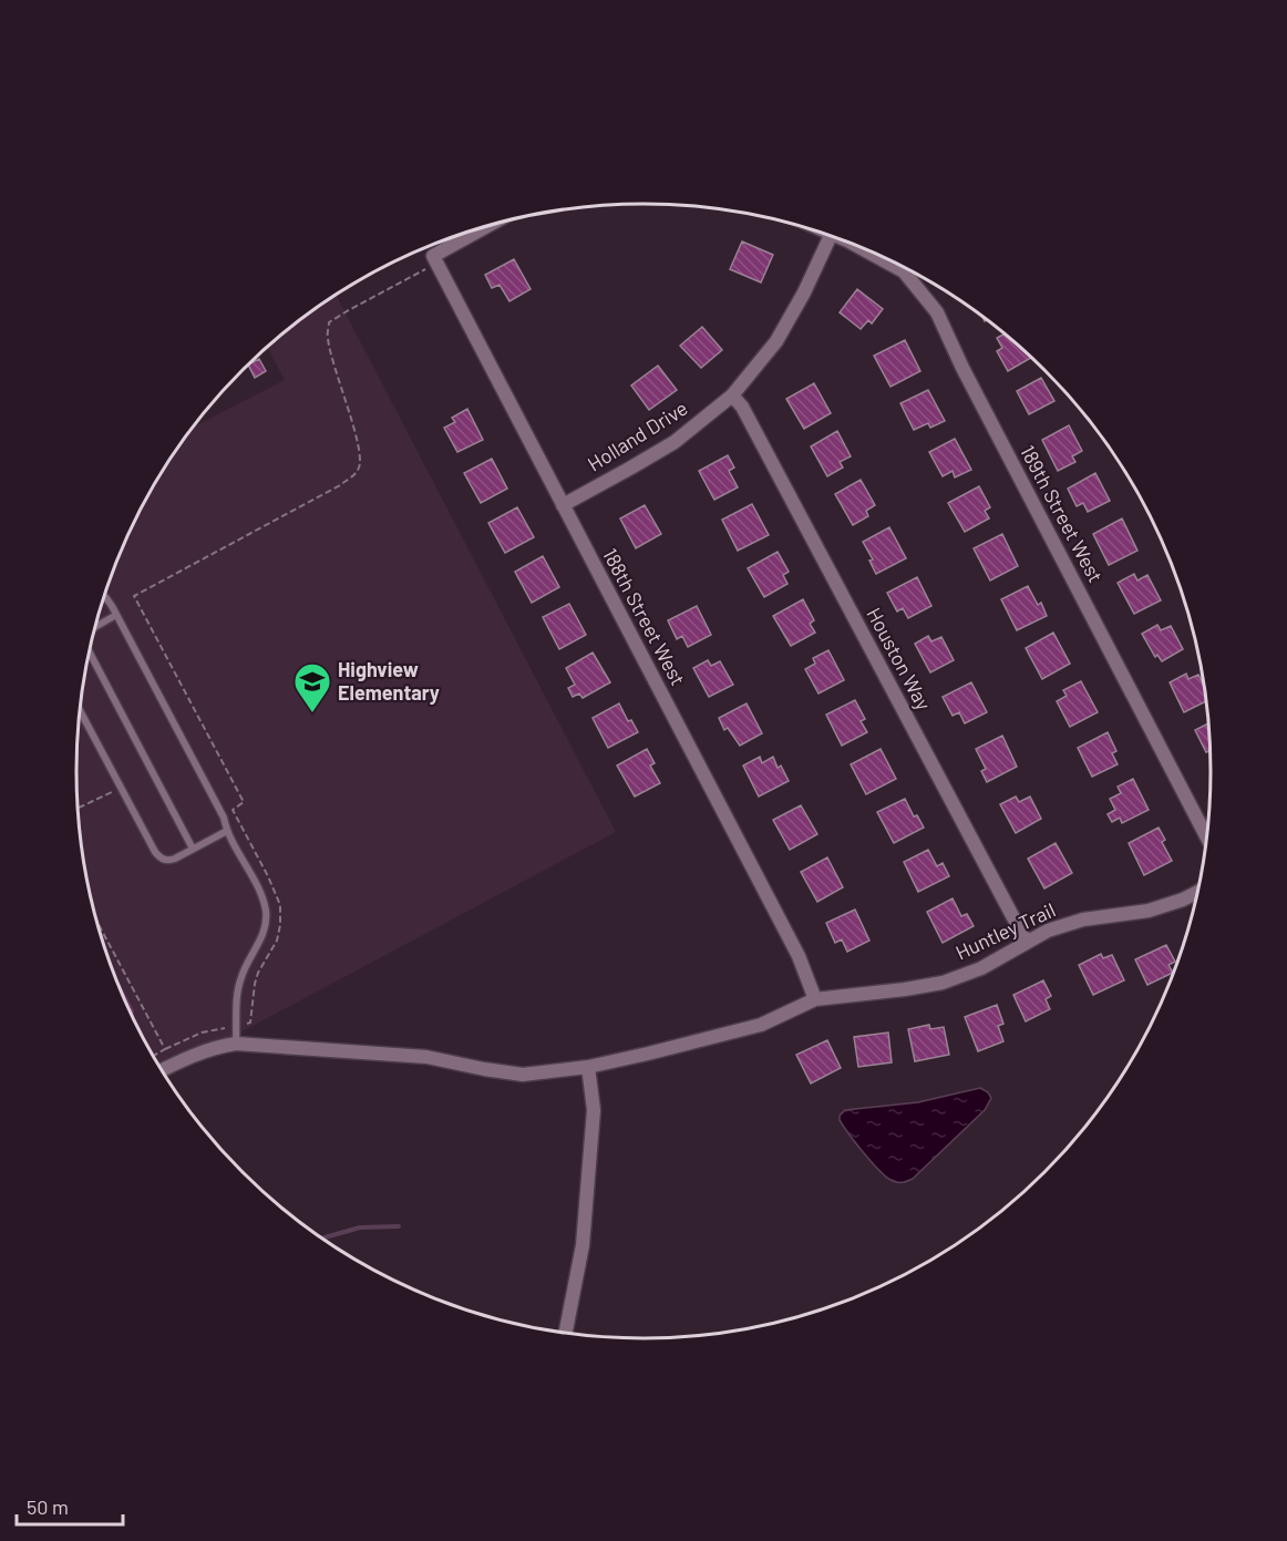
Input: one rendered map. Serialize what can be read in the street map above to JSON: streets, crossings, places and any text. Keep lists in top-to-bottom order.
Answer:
{
  "streets": {
    "street": [
      "Holland Drive",
      "189th Street West",
      "188th Street West",
      "Houston Way",
      "Huntley Trail"
    ]
  },
  "crossings": [
    ["Holland Drive", "188th Street West"],
    ["Holland Drive", "Houston Way"],
    ["188th Street West", "Huntley Trail"],
    ["Houston Way", "Huntley Trail"]
  ],
  "places": {
    "school or university": ["Highview Elementary"]
  },
  "scale_bar": "50 m"
}
